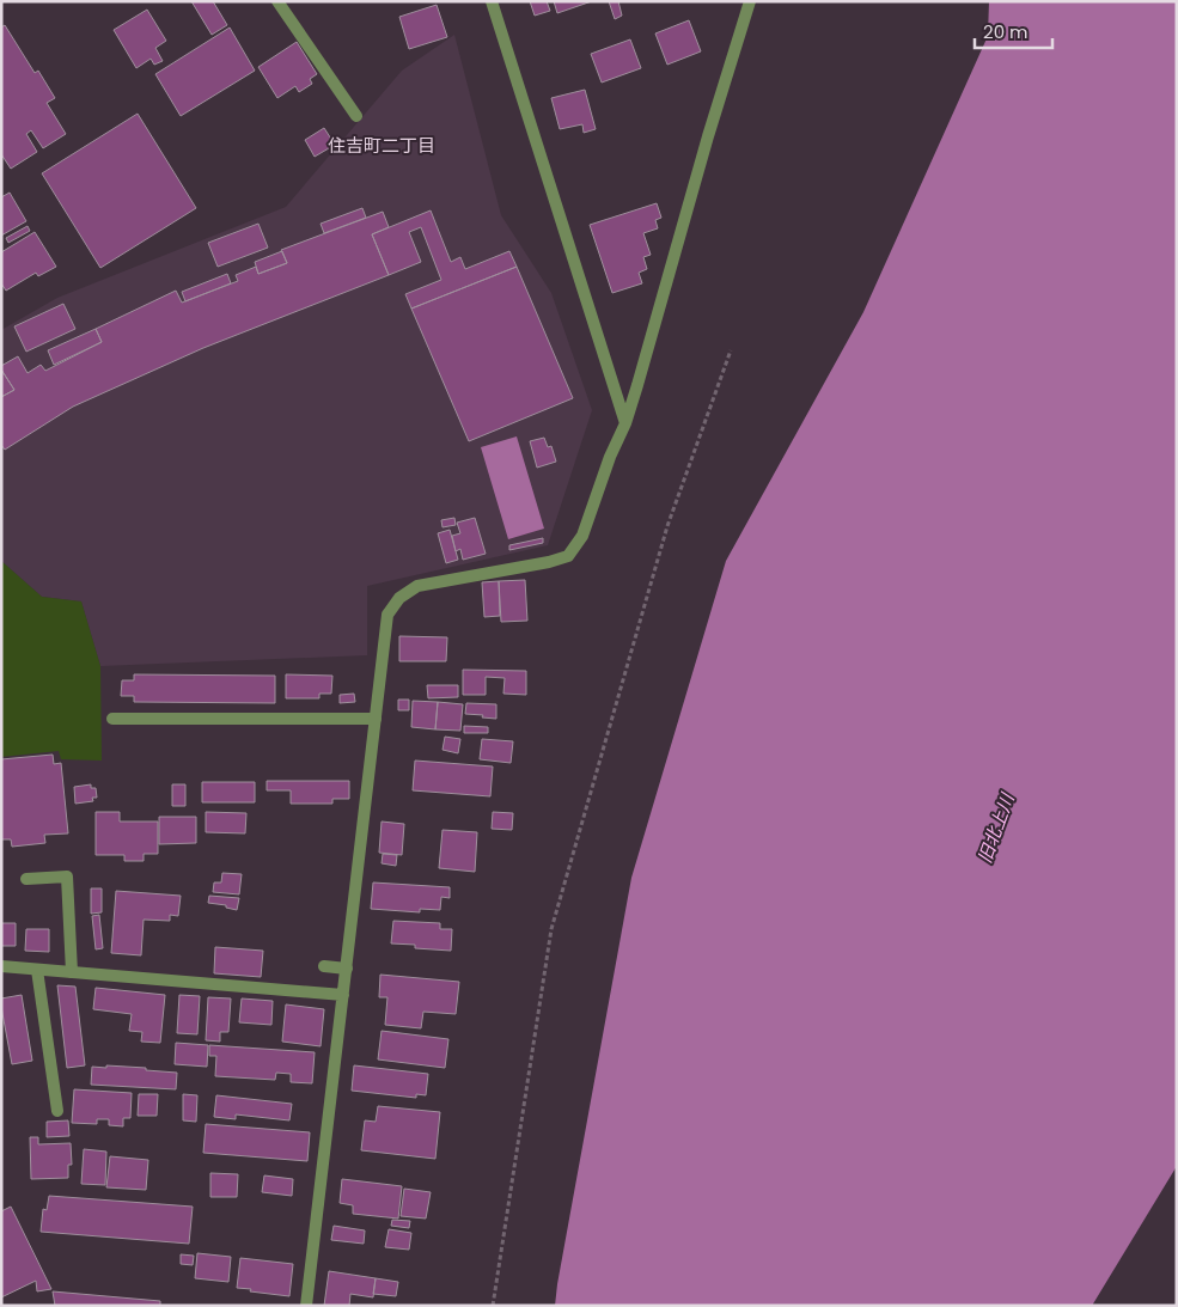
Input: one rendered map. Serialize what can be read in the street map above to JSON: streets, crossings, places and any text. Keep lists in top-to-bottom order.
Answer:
{
  "districts": ["住吉町二丁目"],
  "water": ["旧北上川"],
  "scale_bar": "20 m"
}
